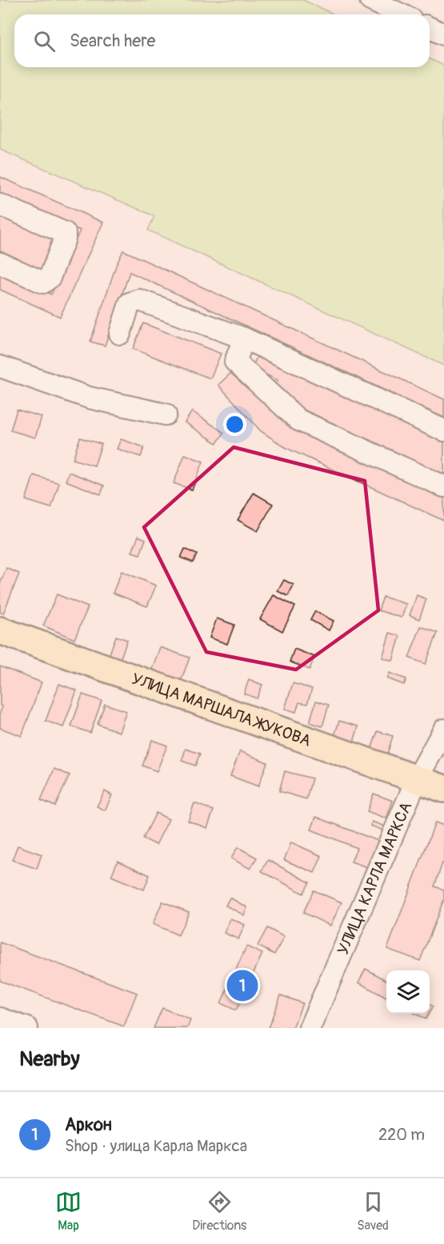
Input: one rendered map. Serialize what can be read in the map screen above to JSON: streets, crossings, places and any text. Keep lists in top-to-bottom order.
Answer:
{
  "streets": {
    "main road": ["УЛИЦА МАРШАЛА ЖУКОВА"],
    "street": ["УЛИЦА КАРЛА МАРКСА"]
  },
  "crossings": [
    ["УЛИЦА МАРШАЛА ЖУКОВА", "УЛИЦА КАРЛА МАРКСА"]
  ],
  "page": {
    "search": "Search here",
    "pins": "1",
    "heading": "Nearby",
    "list": [
      {
        "mark": "1",
        "name": "Аркон",
        "note": "Shop · улица Карла Маркса",
        "value": "220 m"
      }
    ],
    "nav": ["Map", "Directions", "Saved"]
  }
}
